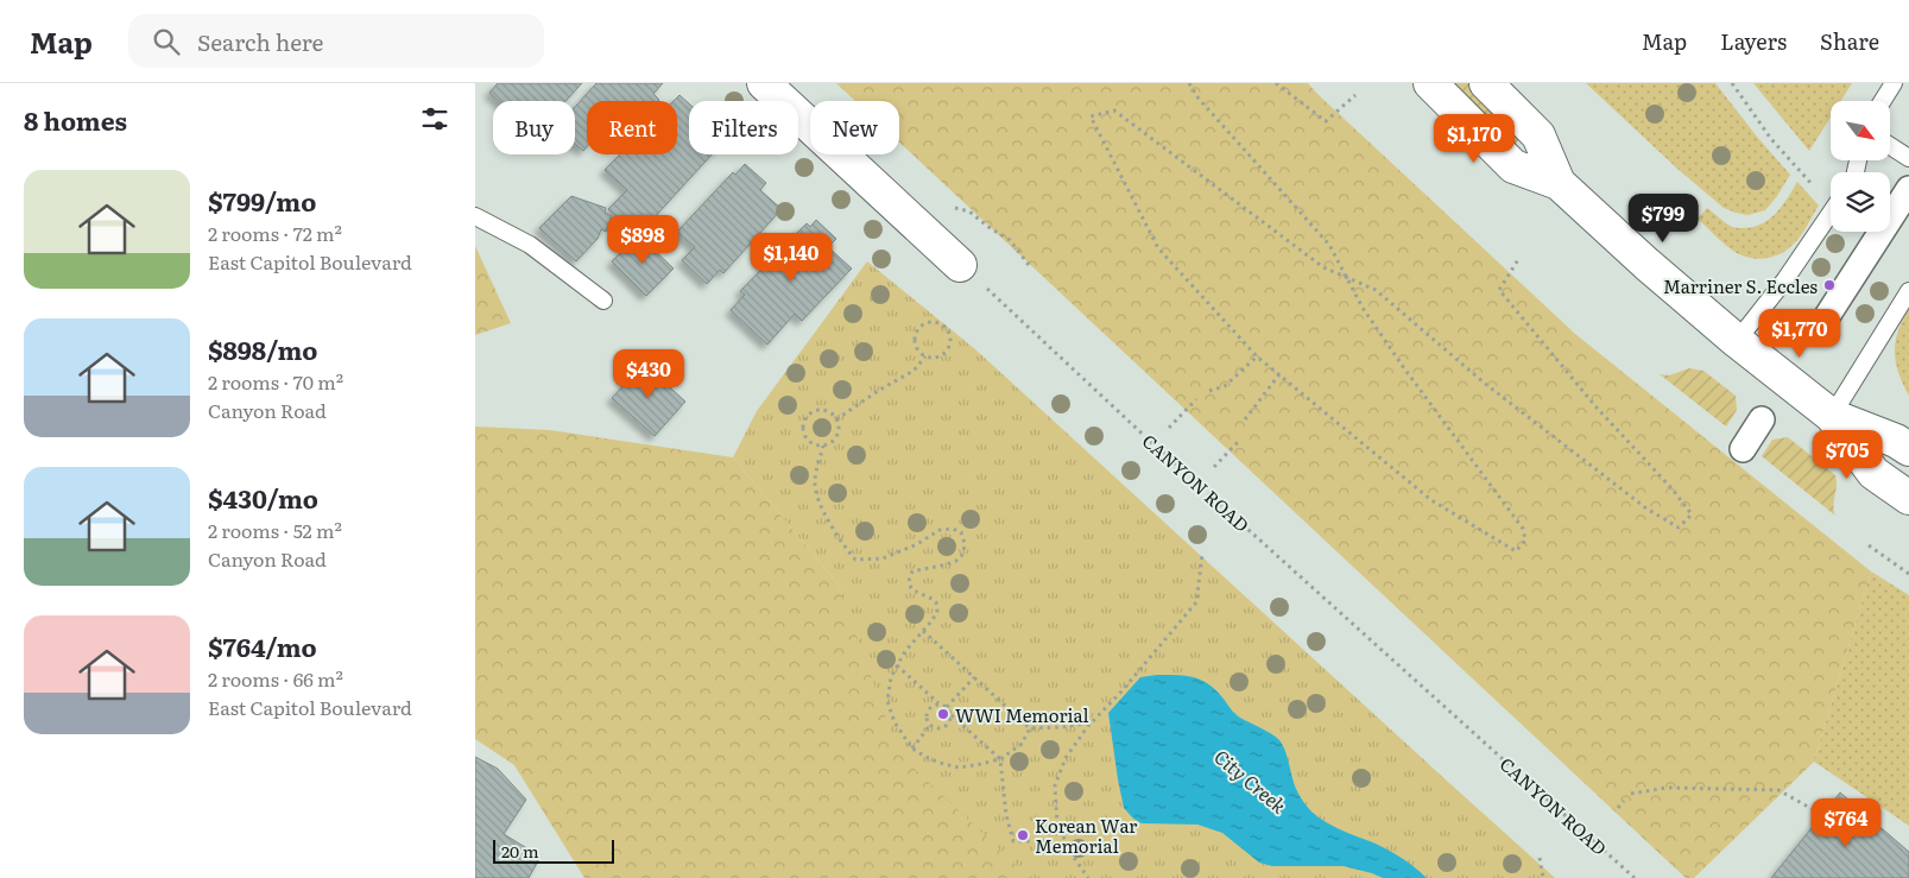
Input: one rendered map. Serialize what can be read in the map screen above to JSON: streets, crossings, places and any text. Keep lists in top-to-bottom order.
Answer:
{
  "streets": {
    "path": ["CANYON ROAD"]
  },
  "water": ["City Creek"],
  "places": ["Marriner S. Eccles", "WWI Memorial", "Korean War Memorial"],
  "scale_bar": "20 m",
  "north": "bottom right",
  "page": {
    "header": "Map",
    "search": "Search here",
    "nav": ["Map", "Layers", "Share"],
    "heading": "8 homes",
    "chip": [
      "Buy",
      "Rent",
      "Filters",
      "New"
    ],
    "price": [
      "$1,170",
      "$799",
      "$898",
      "$1,140",
      "$1,770",
      "$430",
      "$705",
      "$764"
    ],
    "list": [
      {
        "name": "$799/mo",
        "note": "2 rooms · 72 m² · East Capitol Boulevard"
      },
      {
        "name": "$898/mo",
        "note": "2 rooms · 70 m² · Canyon Road"
      },
      {
        "name": "$430/mo",
        "note": "2 rooms · 52 m² · Canyon Road"
      },
      {
        "name": "$764/mo",
        "note": "2 rooms · 66 m² · East Capitol Boulevard"
      }
    ],
    "scale": "20 m"
  }
}
